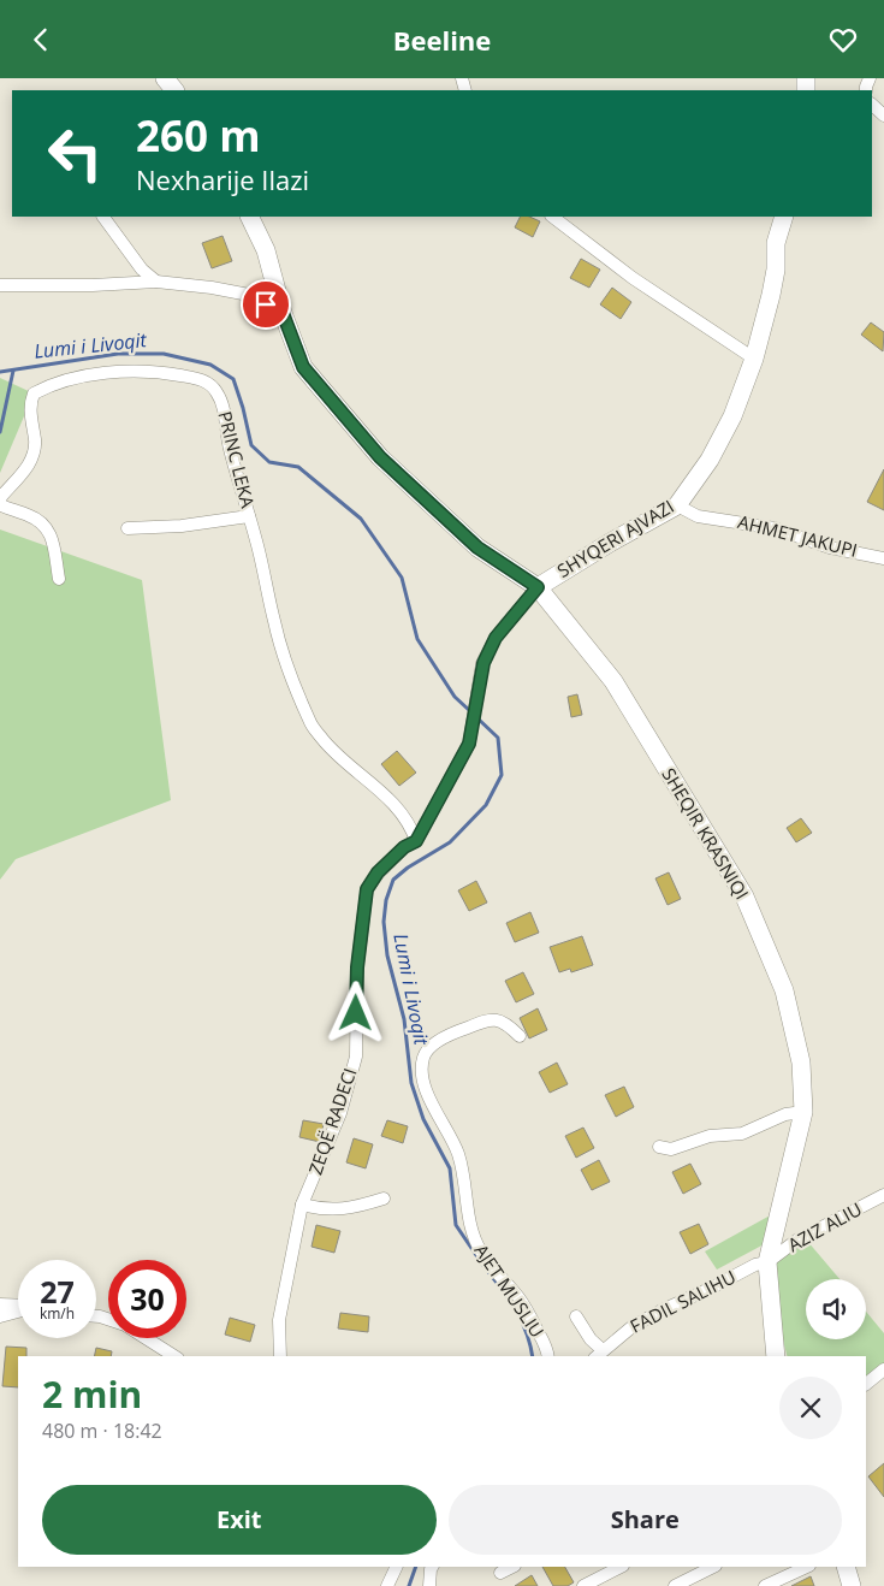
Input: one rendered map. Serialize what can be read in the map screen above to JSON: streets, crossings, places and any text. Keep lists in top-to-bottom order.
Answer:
{
  "streets": {
    "street": [
      "PRINC LEKA",
      "AHMET JAKUPI",
      "SHYQERI AJVAZI",
      "SHEQIR KRASNIQI",
      "ZEQË RADECI",
      "AZIZ ALIU",
      "AJET MUSLIU",
      "FADIL SALIHU"
    ]
  },
  "crossings": [
    ["PRINC LEKA", "ZEQË RADECI"],
    ["AHMET JAKUPI", "SHYQERI AJVAZI"],
    ["SHYQERI AJVAZI", "SHEQIR KRASNIQI"],
    ["SHYQERI AJVAZI", "ZEQË RADECI"],
    ["SHEQIR KRASNIQI", "ZEQË RADECI"],
    ["SHEQIR KRASNIQI", "AZIZ ALIU"],
    ["SHEQIR KRASNIQI", "FADIL SALIHU"],
    ["AZIZ ALIU", "FADIL SALIHU"]
  ],
  "water": ["Lumi i Livoqit"],
  "page": {
    "header": "Beeline",
    "turn": ["260 m", "Nexharije Ilazi"],
    "speed": "27 km/h",
    "limit": "30",
    "heading": ["2 min", "480 m · 18:42"],
    "buttons": ["Exit", "Share"]
  }
}
